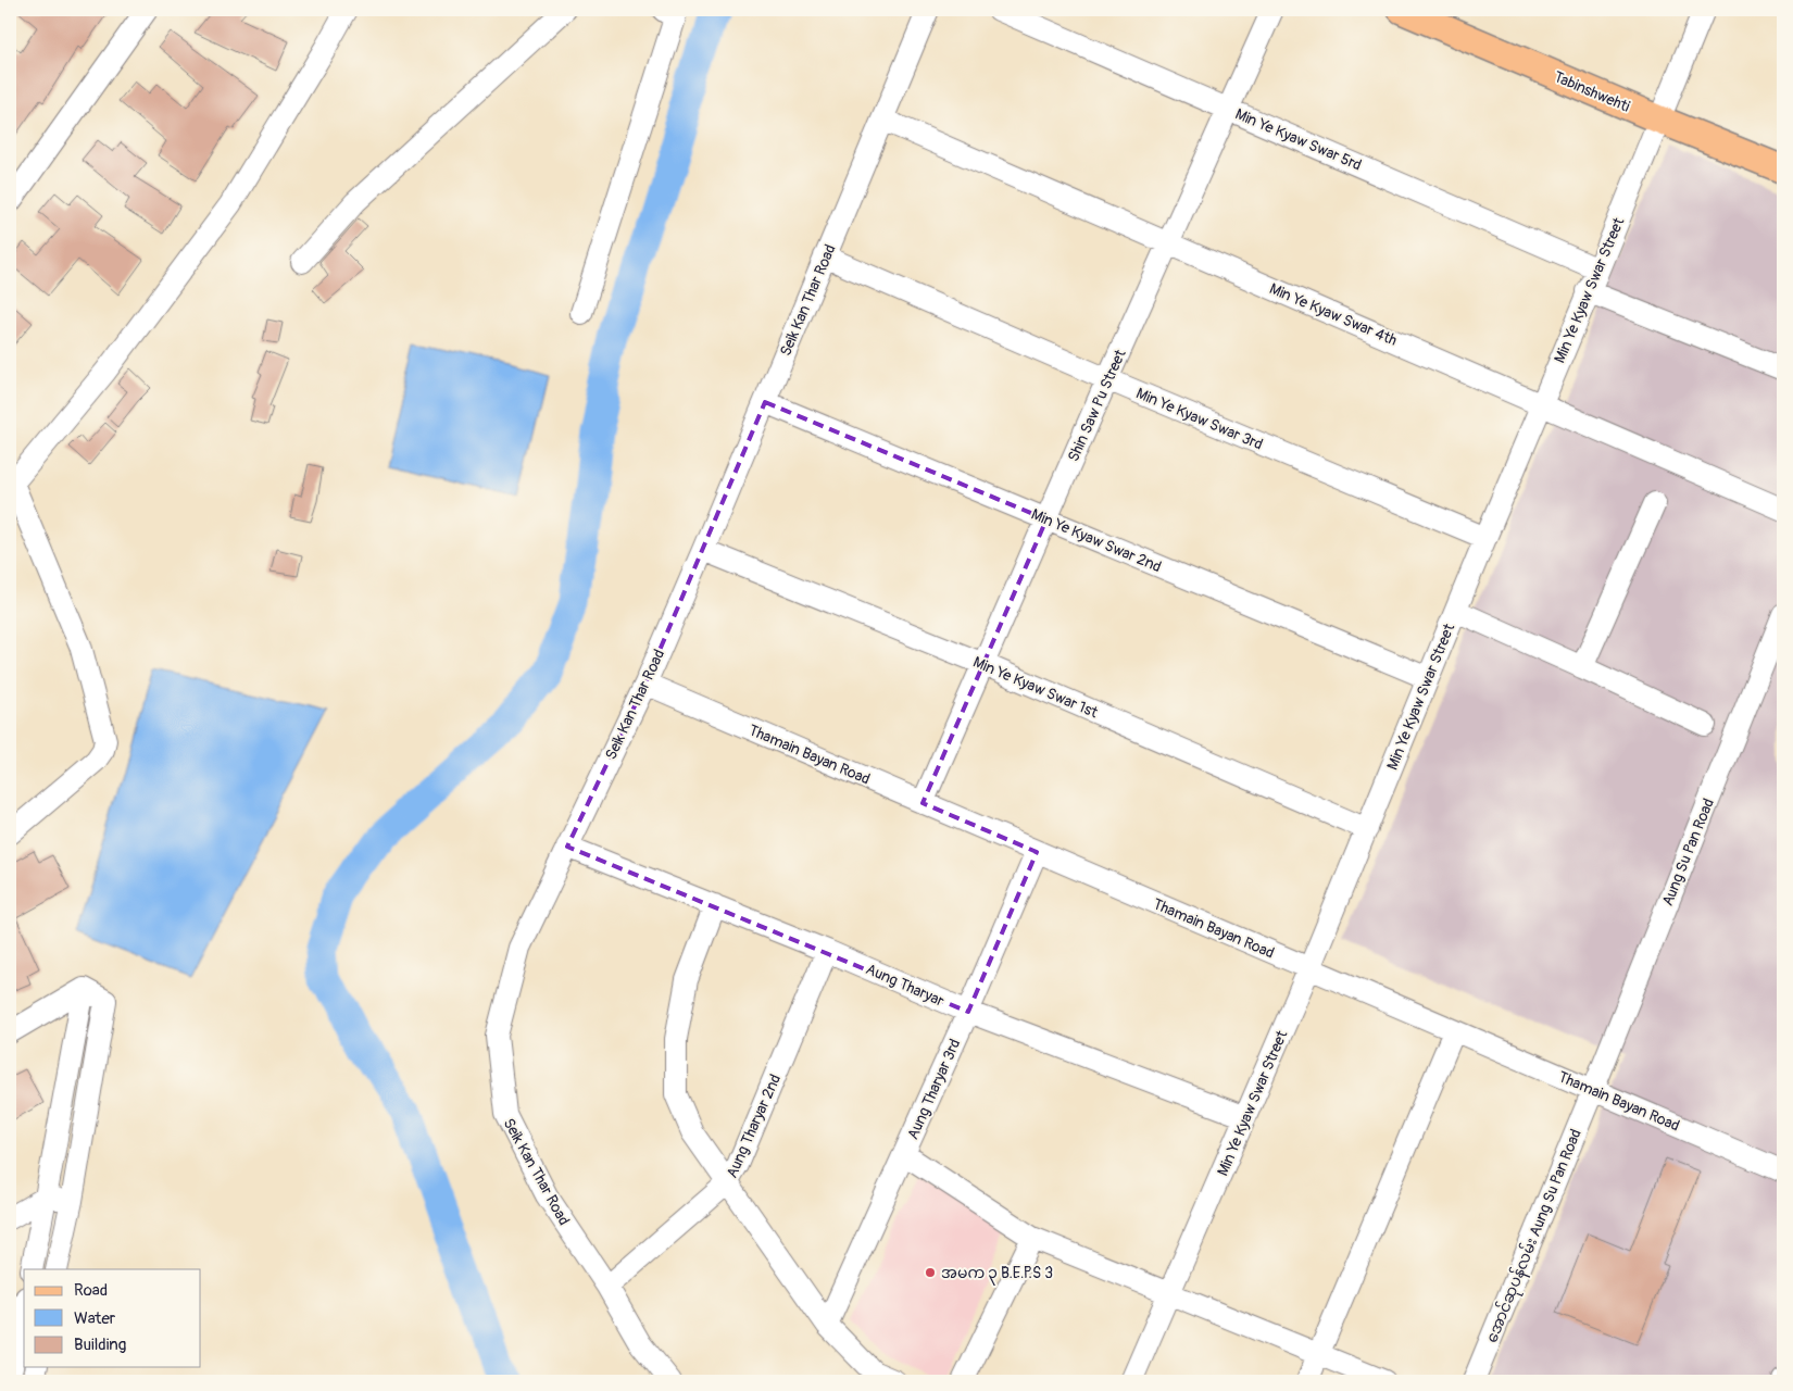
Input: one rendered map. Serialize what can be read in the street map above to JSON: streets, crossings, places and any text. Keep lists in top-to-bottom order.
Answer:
{
  "streets": {
    "main road": ["Tabinshwehti"],
    "street": [
      "Min Ye Kyaw Swar 5rd",
      "Min Ye Kyaw Swar Street",
      "Seik Kan Thar Road",
      "Min Ye Kyaw Swar 4th",
      "Shin Saw Pu Street",
      "Min Ye Kyaw Swar 3rd",
      "Min Ye Kyaw Swar 2nd",
      "Min Ye Kyaw Swar 1st",
      "Thamain Bayan Road",
      "Aung Su Pan Road",
      "Aung Tharyar",
      "Aung Tharyar 3rd",
      "Aung Tharyar 2nd",
      "အောင်ဆုပန်လမ်း Aung Su Pan Road"
    ]
  },
  "crossings": [
    ["Tabinshwehti", "Min Ye Kyaw Swar Street"],
    ["Min Ye Kyaw Swar 5rd", "Min Ye Kyaw Swar Street"],
    ["Min Ye Kyaw Swar 5rd", "Shin Saw Pu Street"],
    ["Min Ye Kyaw Swar Street", "Min Ye Kyaw Swar 4th"],
    ["Min Ye Kyaw Swar Street", "Min Ye Kyaw Swar 3rd"],
    ["Min Ye Kyaw Swar Street", "Min Ye Kyaw Swar 2nd"],
    ["Min Ye Kyaw Swar Street", "Min Ye Kyaw Swar 1st"],
    ["Min Ye Kyaw Swar Street", "Thamain Bayan Road"],
    ["Min Ye Kyaw Swar Street", "Aung Tharyar"],
    ["Seik Kan Thar Road", "Min Ye Kyaw Swar 4th"],
    ["Seik Kan Thar Road", "Min Ye Kyaw Swar 3rd"],
    ["Seik Kan Thar Road", "Min Ye Kyaw Swar 2nd"],
    ["Seik Kan Thar Road", "Min Ye Kyaw Swar 1st"],
    ["Seik Kan Thar Road", "Thamain Bayan Road"],
    ["Seik Kan Thar Road", "Aung Tharyar"],
    ["Seik Kan Thar Road", "Aung Tharyar 2nd"],
    ["Min Ye Kyaw Swar 4th", "Shin Saw Pu Street"],
    ["Shin Saw Pu Street", "Min Ye Kyaw Swar 3rd"],
    ["Shin Saw Pu Street", "Min Ye Kyaw Swar 2nd"],
    ["Shin Saw Pu Street", "Min Ye Kyaw Swar 1st"],
    ["Shin Saw Pu Street", "Thamain Bayan Road"],
    ["Thamain Bayan Road", "Aung Su Pan Road"],
    ["Thamain Bayan Road", "Aung Tharyar 3rd"],
    ["Thamain Bayan Road", "အောင်ဆုပန်လမ်း Aung Su Pan Road"],
    ["Aung Su Pan Road", "အောင်ဆုပန်လမ်း Aung Su Pan Road"],
    ["Aung Tharyar", "Aung Tharyar 3rd"],
    ["Aung Tharyar", "Aung Tharyar 2nd"]
  ],
  "places": ["အမက ၃ B.E.P.S 3"],
  "legend": ["Road", "Water", "Building"]
}
